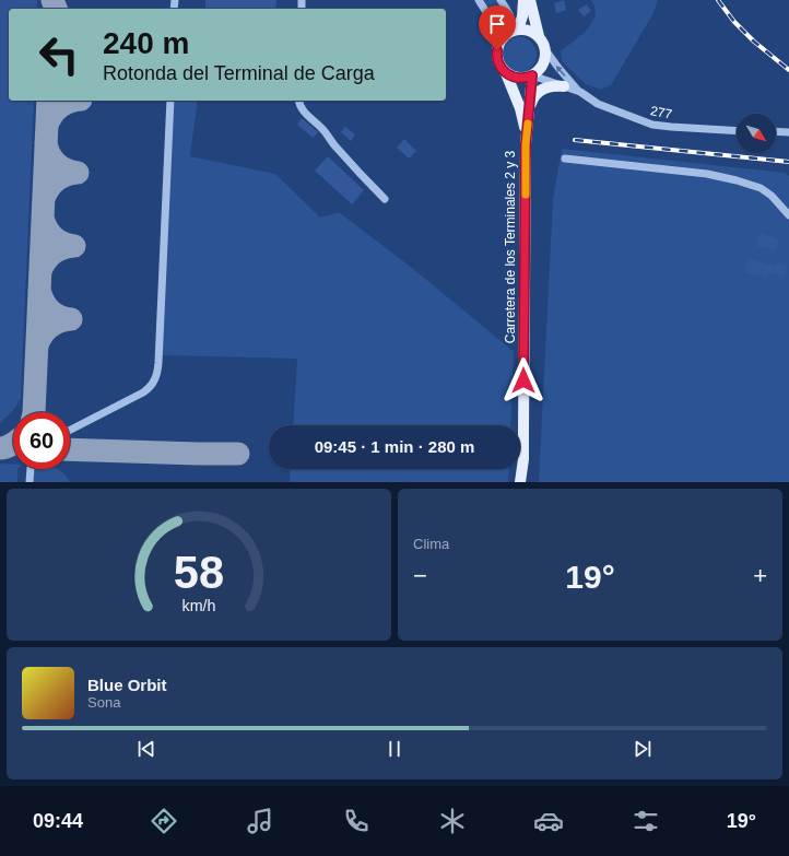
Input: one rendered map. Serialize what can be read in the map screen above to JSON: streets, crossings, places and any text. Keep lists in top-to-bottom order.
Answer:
{
  "streets": {
    "main road": ["Carretera de los Terminales 2 y 3"],
    "street": ["277"]
  },
  "crossings": [
    ["277", "Carretera de los Terminales 2 y 3"]
  ],
  "north": "bottom right",
  "page": {
    "turn": ["240 m", "Rotonda del Terminal de Carga"],
    "limit": "60",
    "trip": "09:45 · 1 min · 280 m",
    "tile": "Clima",
    "heat": ["−", "19°", "+"],
    "song": ["Blue Orbit", "Sona"],
    "tabs": ["09:44", "19°"],
    "gauge": ["58", "km/h"]
  }
}
